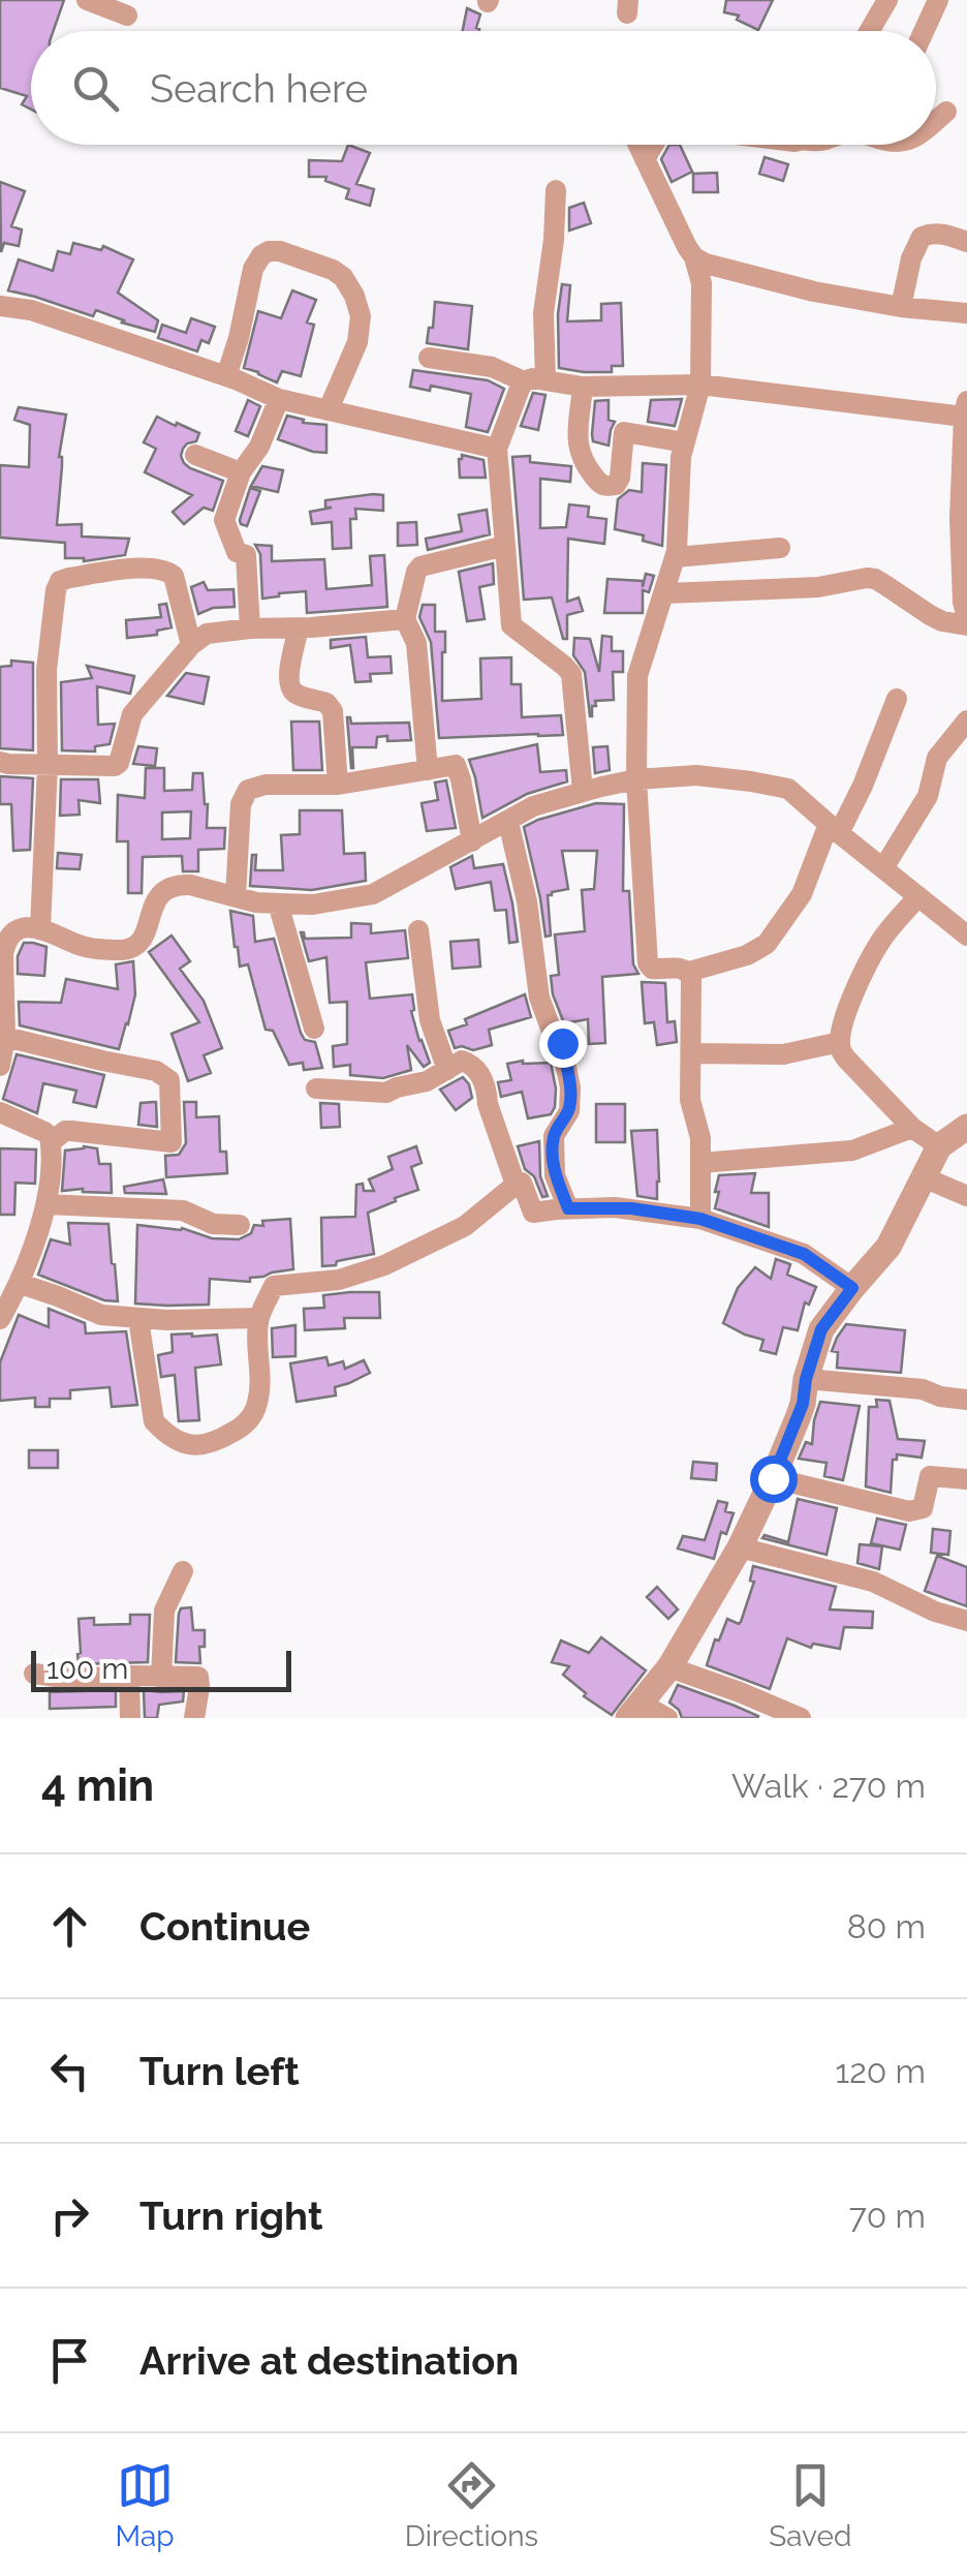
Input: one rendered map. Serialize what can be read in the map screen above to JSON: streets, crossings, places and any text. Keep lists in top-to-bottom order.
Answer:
{
  "scale_bar": "100 m",
  "page": {
    "search": "Search here",
    "scale": "100 m",
    "heading": ["4 min", "Walk · 270 m"],
    "list": [
      ["Continue", "80 m"],
      ["Turn left", "120 m"],
      ["Turn right", "70 m"],
      "Arrive at destination"
    ],
    "nav": ["Map", "Directions", "Saved"]
  }
}
